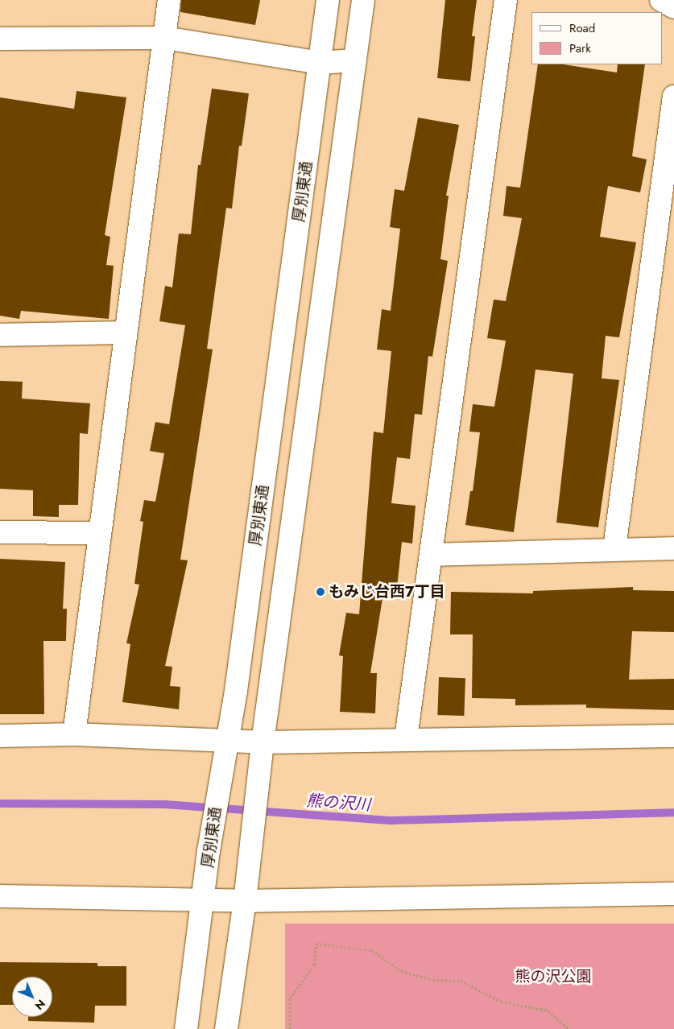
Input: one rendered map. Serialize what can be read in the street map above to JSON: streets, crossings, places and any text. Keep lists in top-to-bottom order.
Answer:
{
  "streets": {
    "street": ["厚別東通"]
  },
  "water": ["熊の沢川"],
  "parks": ["熊の沢公園"],
  "places": ["もみじ台西7丁目"],
  "legend": ["Road", "Park"],
  "north": "bottom right"
}
